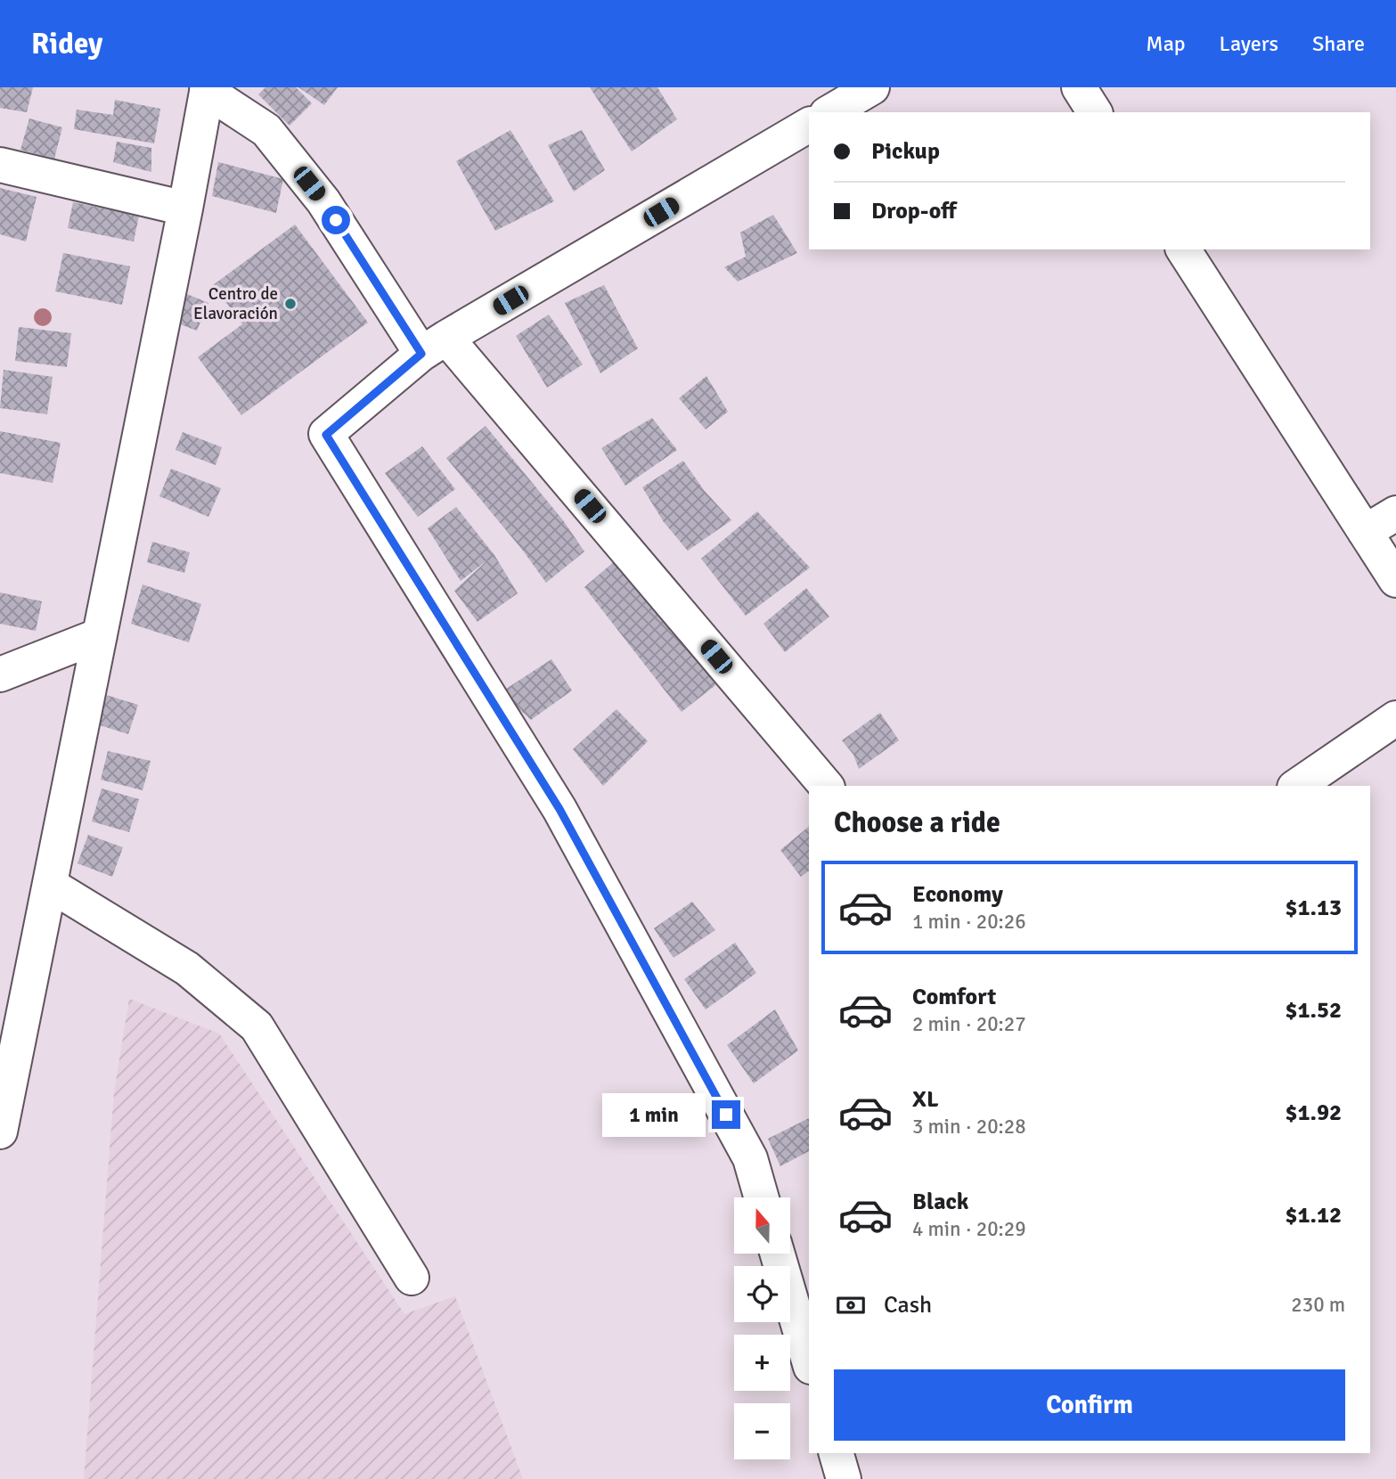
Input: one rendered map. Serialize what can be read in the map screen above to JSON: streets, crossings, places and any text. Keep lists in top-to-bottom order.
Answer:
{
  "places": ["Centro de Elavoración"],
  "north": "top",
  "page": {
    "header": "Ridey",
    "nav": ["Map", "Layers", "Share"],
    "banner": ["Pickup", "Drop-off"],
    "heading": "Choose a ride",
    "list": [
      {
        "name": "Economy",
        "note": "1 min · 20:26",
        "value": "$1.13"
      },
      {
        "name": "Comfort",
        "note": "2 min · 20:27",
        "value": "$1.52"
      },
      {
        "name": "XL",
        "note": "3 min · 20:28",
        "value": "$1.92"
      },
      {
        "name": "Black",
        "note": "4 min · 20:29",
        "value": "$1.12"
      }
    ],
    "bubble": "1 min",
    "map_buttons": ["+", "−"],
    "pay": ["Cash", "230 m"],
    "buttons": "Confirm"
  }
}
